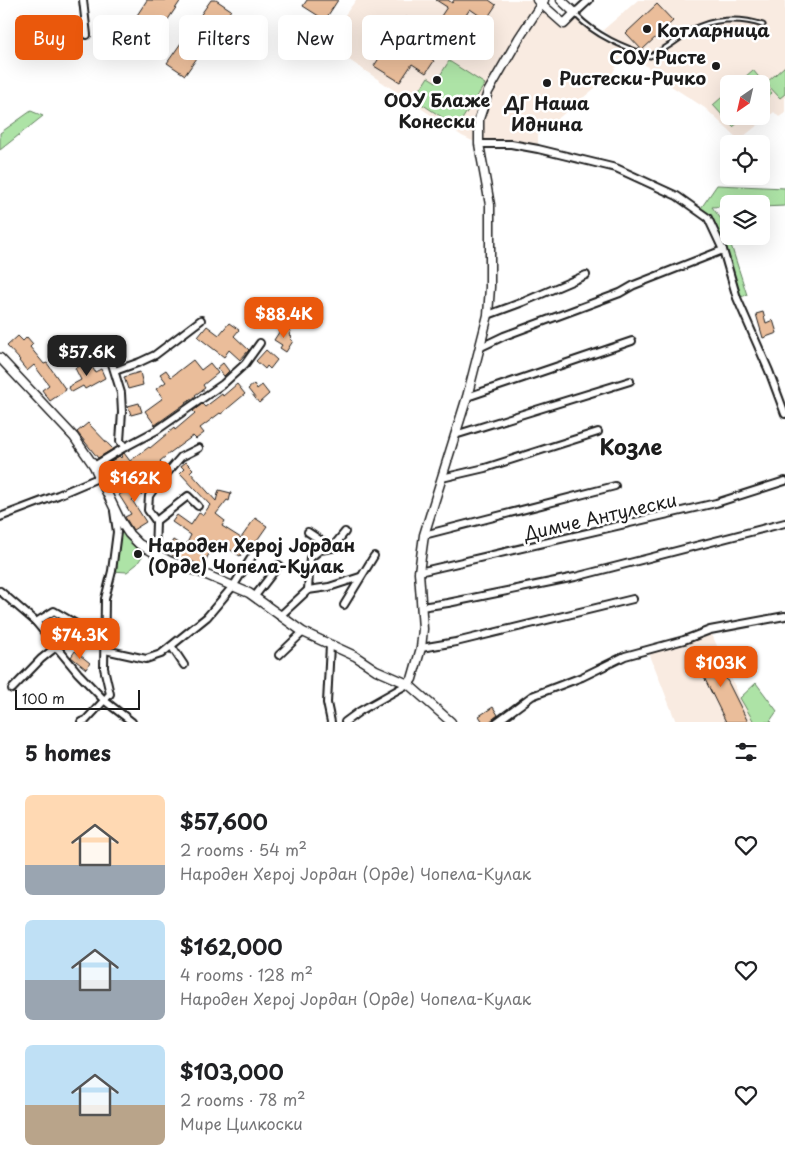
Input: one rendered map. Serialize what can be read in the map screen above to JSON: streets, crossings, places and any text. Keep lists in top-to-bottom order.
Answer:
{
  "streets": {
    "street": ["Димче Антулески"]
  },
  "districts": ["Козле"],
  "places": [
    "Котларница",
    "СОУ Ристе Ристески-Ричко",
    "ООУ Блаже Конески",
    "ДГ Наша Иднина",
    "Народен Херој Јордан (Орде) Чопела-Кулак"
  ],
  "scale_bar": "100 m",
  "north": "bottom left",
  "page": {
    "chip": [
      "Buy",
      "Rent",
      "Filters",
      "New",
      "Apartment"
    ],
    "price": [
      "$88.4K",
      "$57.6K",
      "$162K",
      "$74.3K",
      "$103K"
    ],
    "scale": "100 m",
    "heading": "5 homes",
    "list": [
      {
        "name": "$57,600",
        "note": "2 rooms · 54 m² · Народен Херој Јордан (Орде) Чопела-Кулак"
      },
      {
        "name": "$162,000",
        "note": "4 rooms · 128 m² · Народен Херој Јордан (Орде) Чопела-Кулак"
      },
      {
        "name": "$103,000",
        "note": "2 rooms · 78 m² · Мире Цилкоски"
      }
    ]
  }
}
